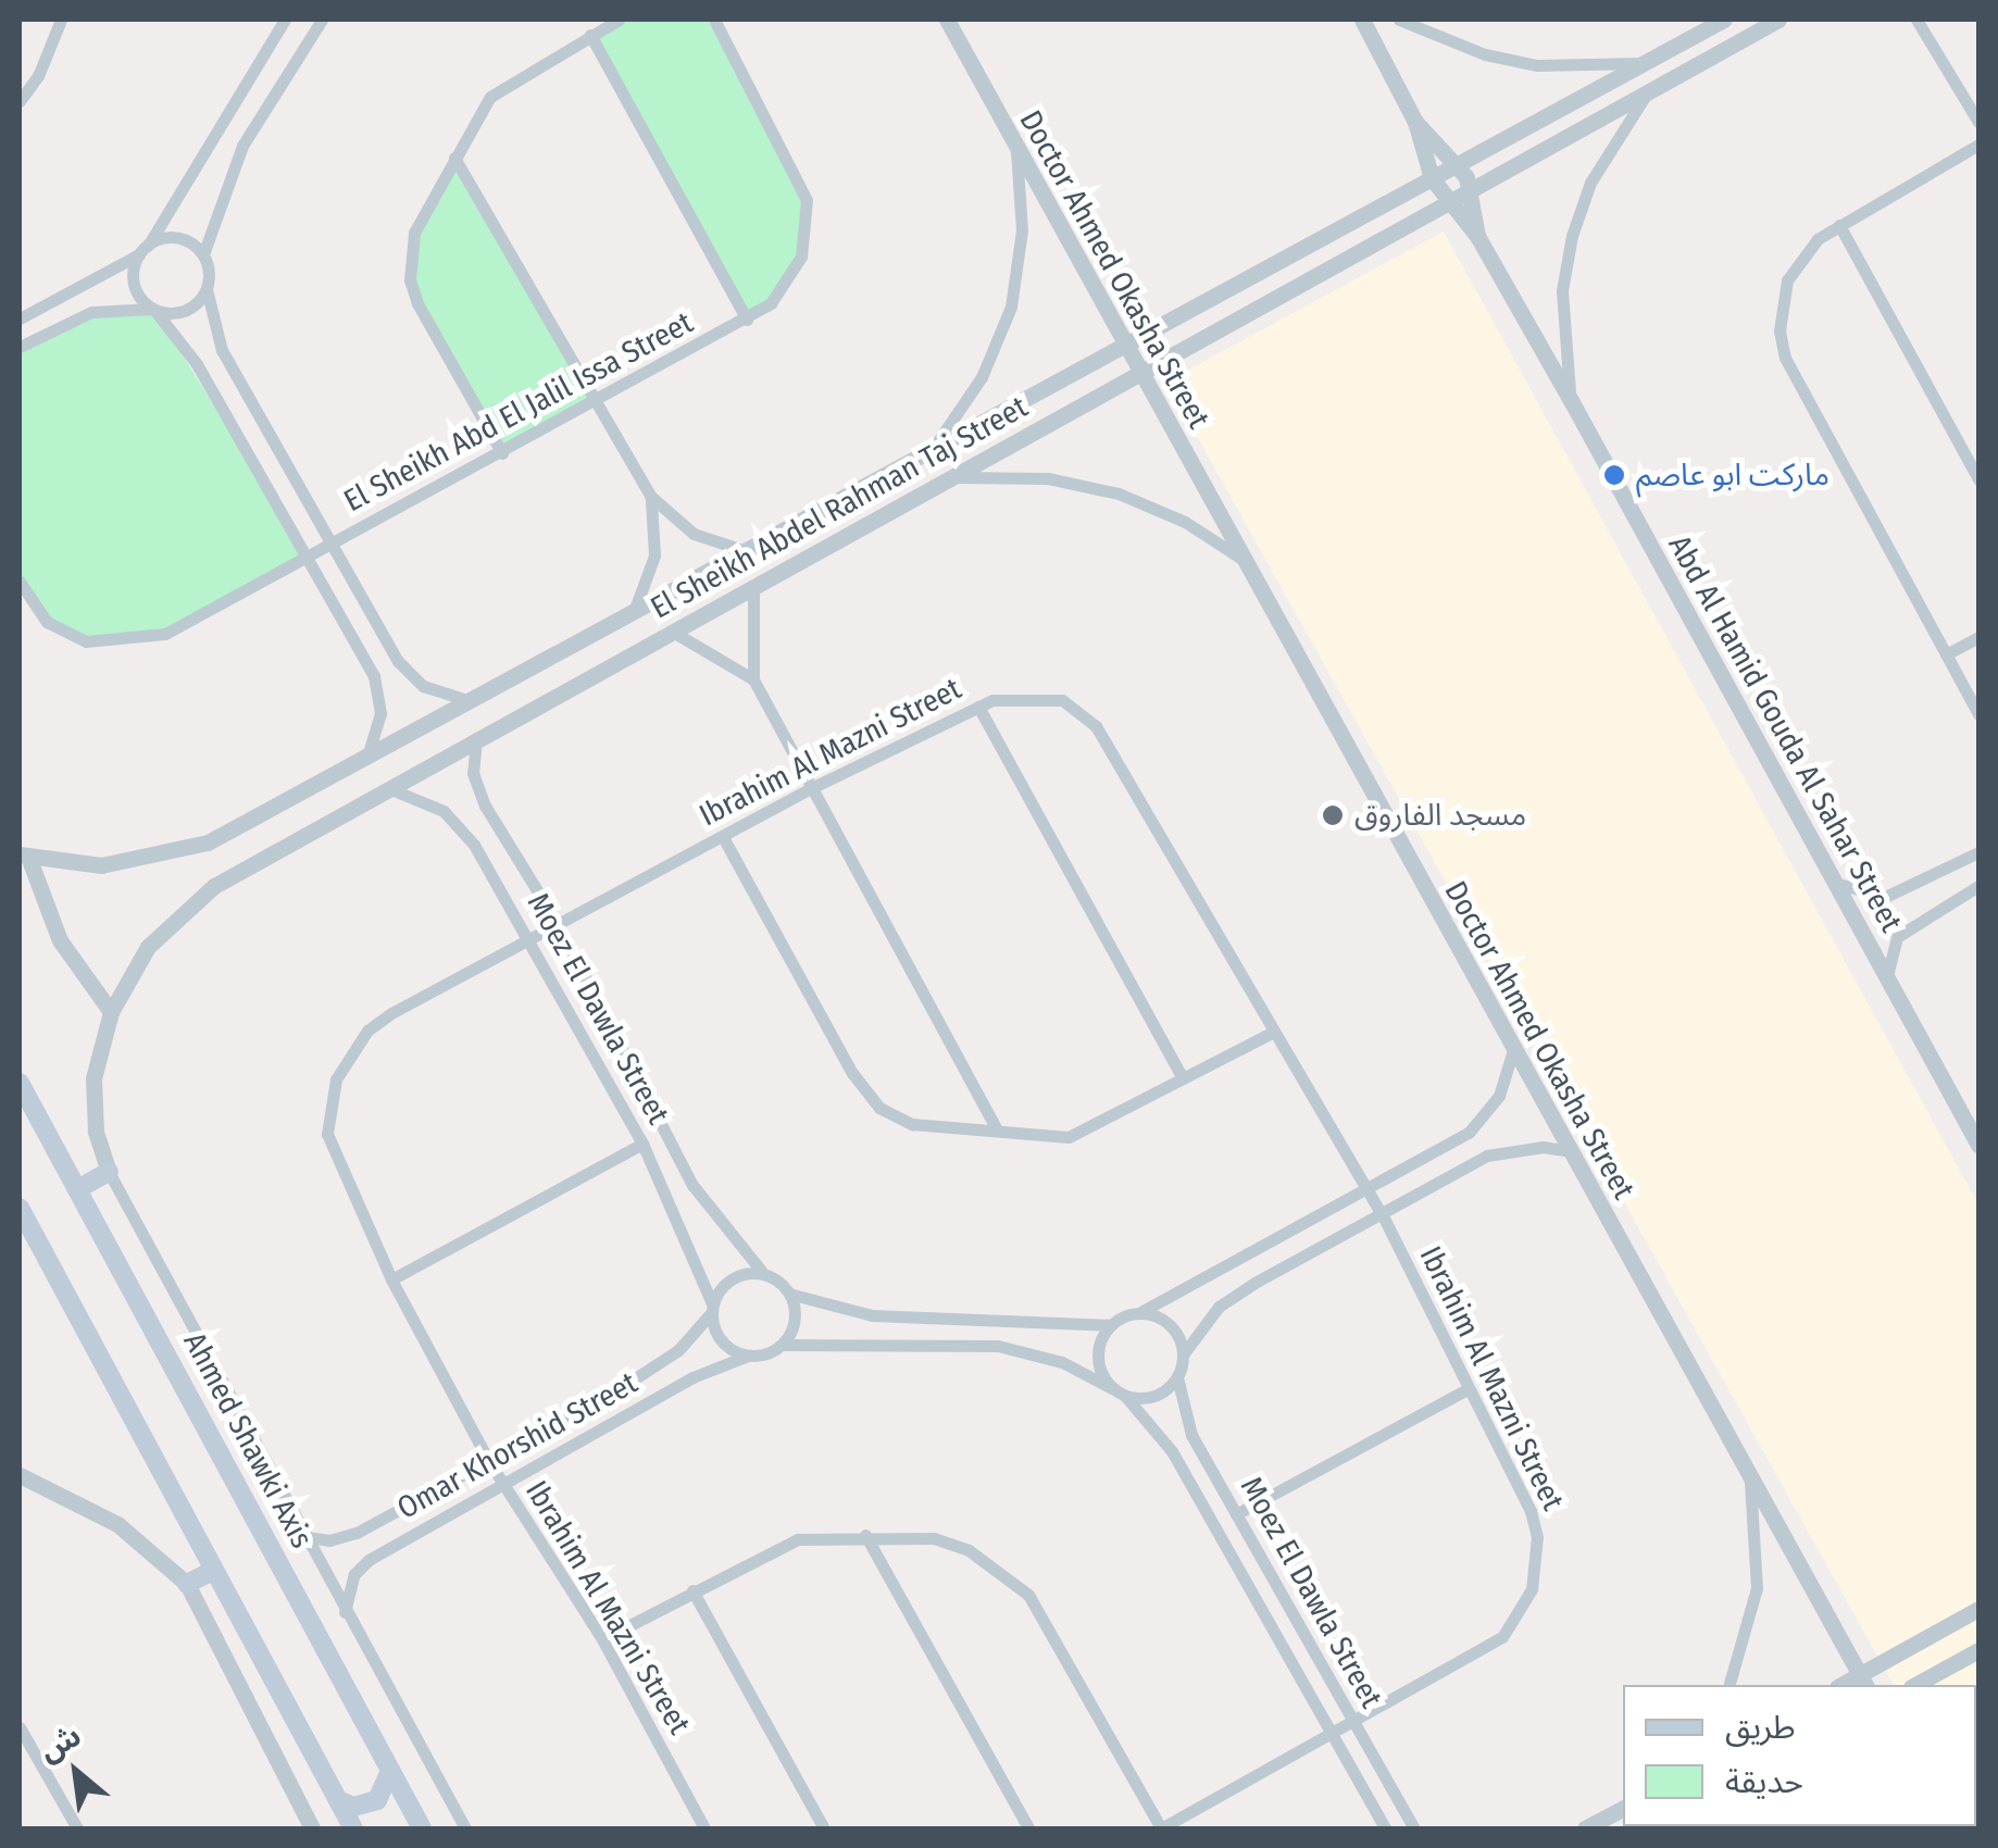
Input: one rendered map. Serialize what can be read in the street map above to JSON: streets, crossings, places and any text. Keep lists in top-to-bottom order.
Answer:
{
  "streets": {
    "main road": ["Ahmed Shawki Axis"],
    "street": [
      "Doctor Ahmed Okasha Street",
      "El Sheikh Abd El Jalil Issa Street",
      "El Sheikh Abdel Rahman Taj Street",
      "Abd Al Hamid Gouda Al Sahar Street",
      "Ibrahim Al Mazni Street",
      "Moez El Dawla Street",
      "Omar Khorshid Street"
    ]
  },
  "crossings": [
    ["Doctor Ahmed Okasha Street", "El Sheikh Abdel Rahman Taj Street"],
    ["El Sheikh Abdel Rahman Taj Street", "Abd Al Hamid Gouda Al Sahar Street"],
    ["El Sheikh Abdel Rahman Taj Street", "Moez El Dawla Street"],
    ["Ibrahim Al Mazni Street", "Moez El Dawla Street"],
    ["Ibrahim Al Mazni Street", "Omar Khorshid Street"],
    ["Moez El Dawla Street", "Omar Khorshid Street"]
  ],
  "places": ["ماركت ابو عاصم", "مسجد الفاروق"],
  "legend": ["طريق", "حديقة"],
  "north": "top left"
}
